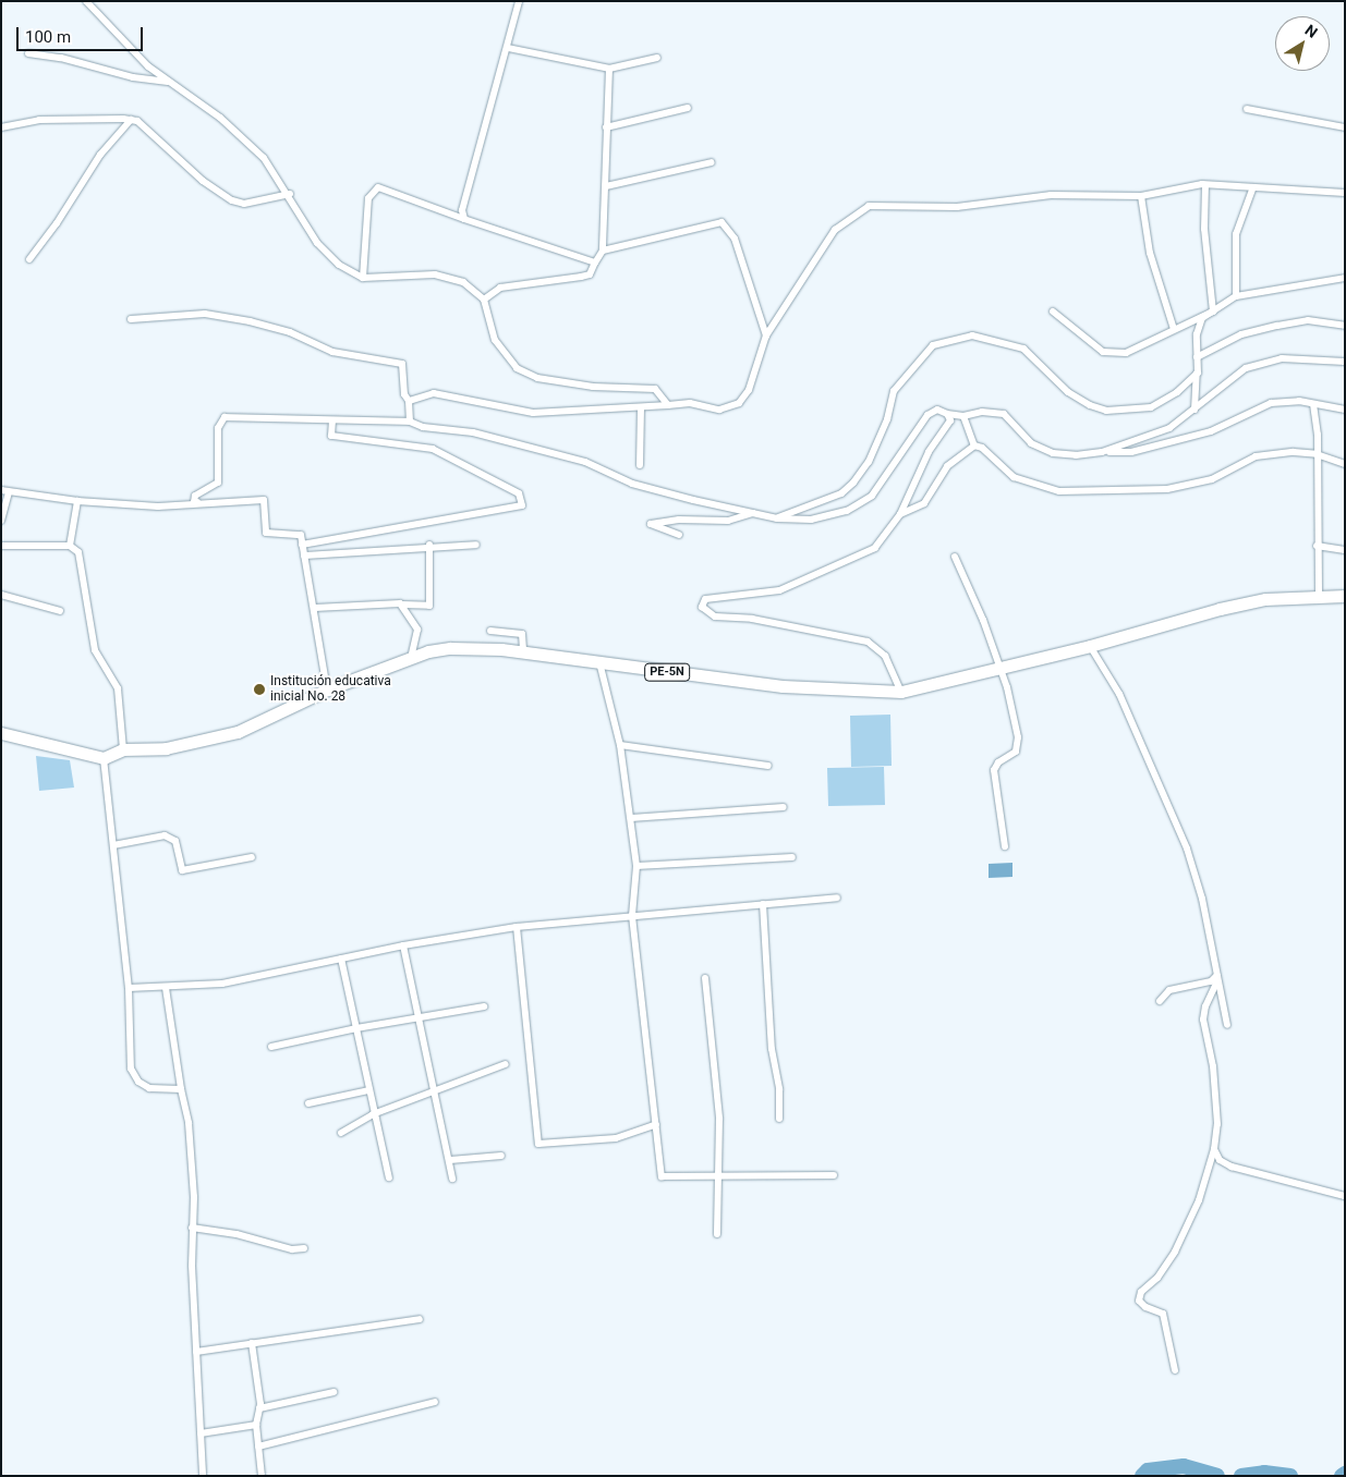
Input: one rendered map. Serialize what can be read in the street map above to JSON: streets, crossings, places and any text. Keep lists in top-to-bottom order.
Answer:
{
  "streets": {
    "highway": ["PE-5N"]
  },
  "places": ["Institución educativa inicial No. 28"],
  "scale_bar": "100 m",
  "north": "top right"
}
